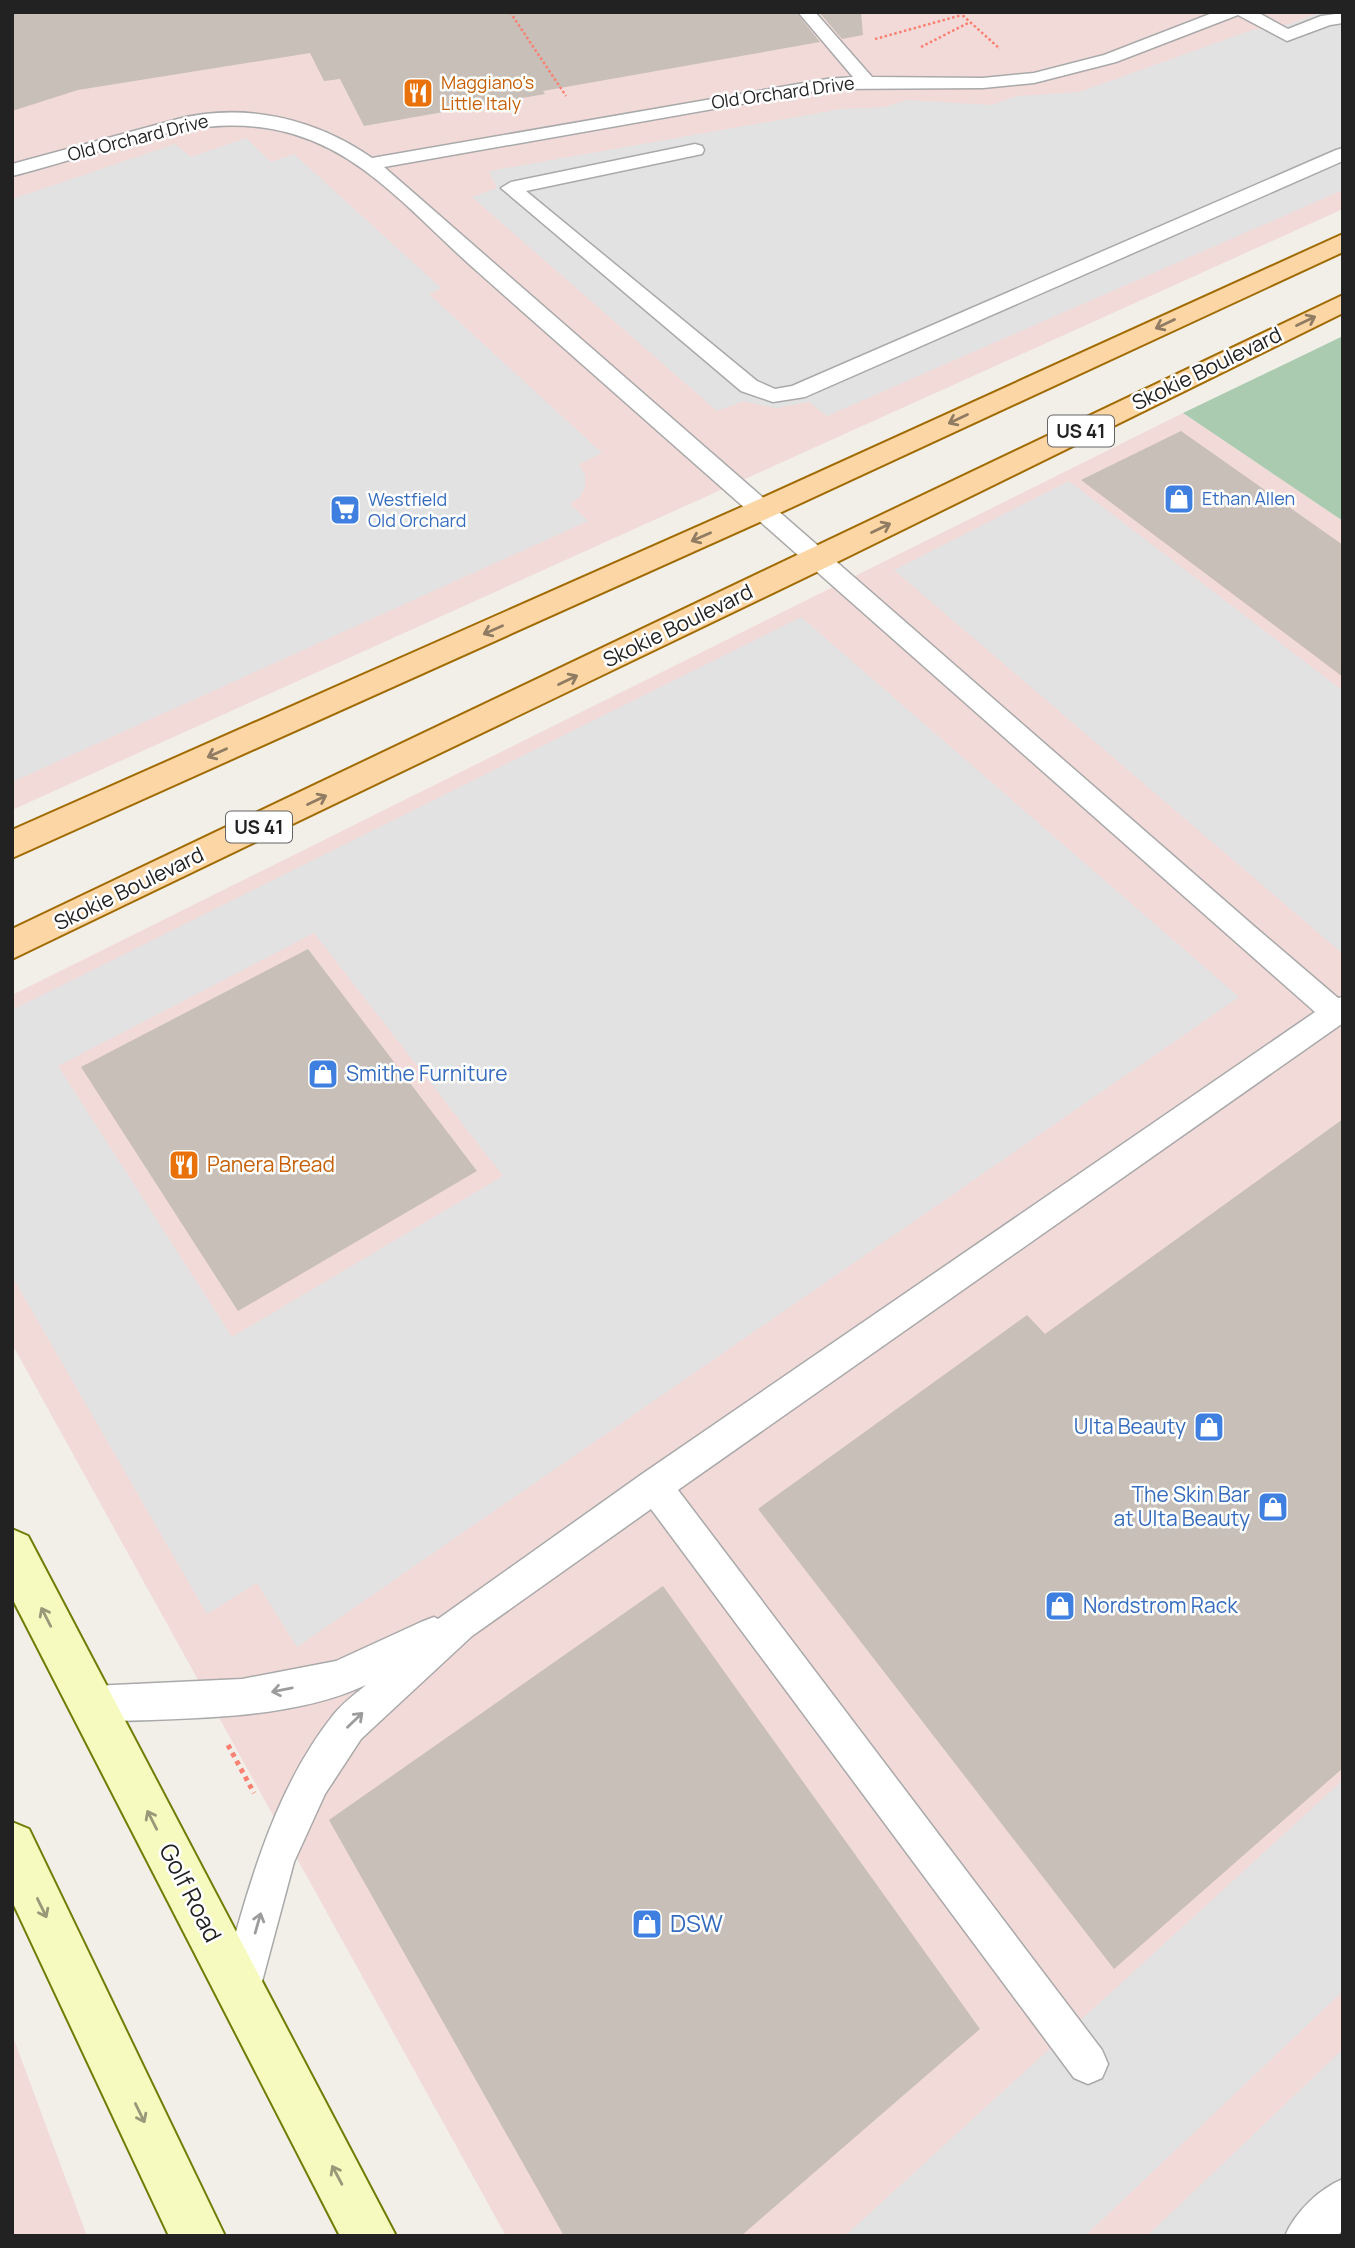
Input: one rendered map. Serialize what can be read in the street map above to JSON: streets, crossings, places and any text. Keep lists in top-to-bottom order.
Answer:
{
  "streets": {
    "main road": ["Skokie Boulevard", "US 41", "Golf Road"],
    "lane": ["Old Orchard Drive"]
  },
  "crossings": [
    ["Old Orchard Drive", "Skokie Boulevard"]
  ],
  "places": {
    "restaurant": ["Maggiano's Little Italy", "Panera Bread"],
    "shop": [
      "Ethan Allen",
      "Smithe Furniture",
      "Ulta Beauty",
      "The Skin Bar at Ulta Beauty",
      "Nordstrom Rack",
      "DSW"
    ],
    "supermarket": ["Westfield Old Orchard"]
  }
}
